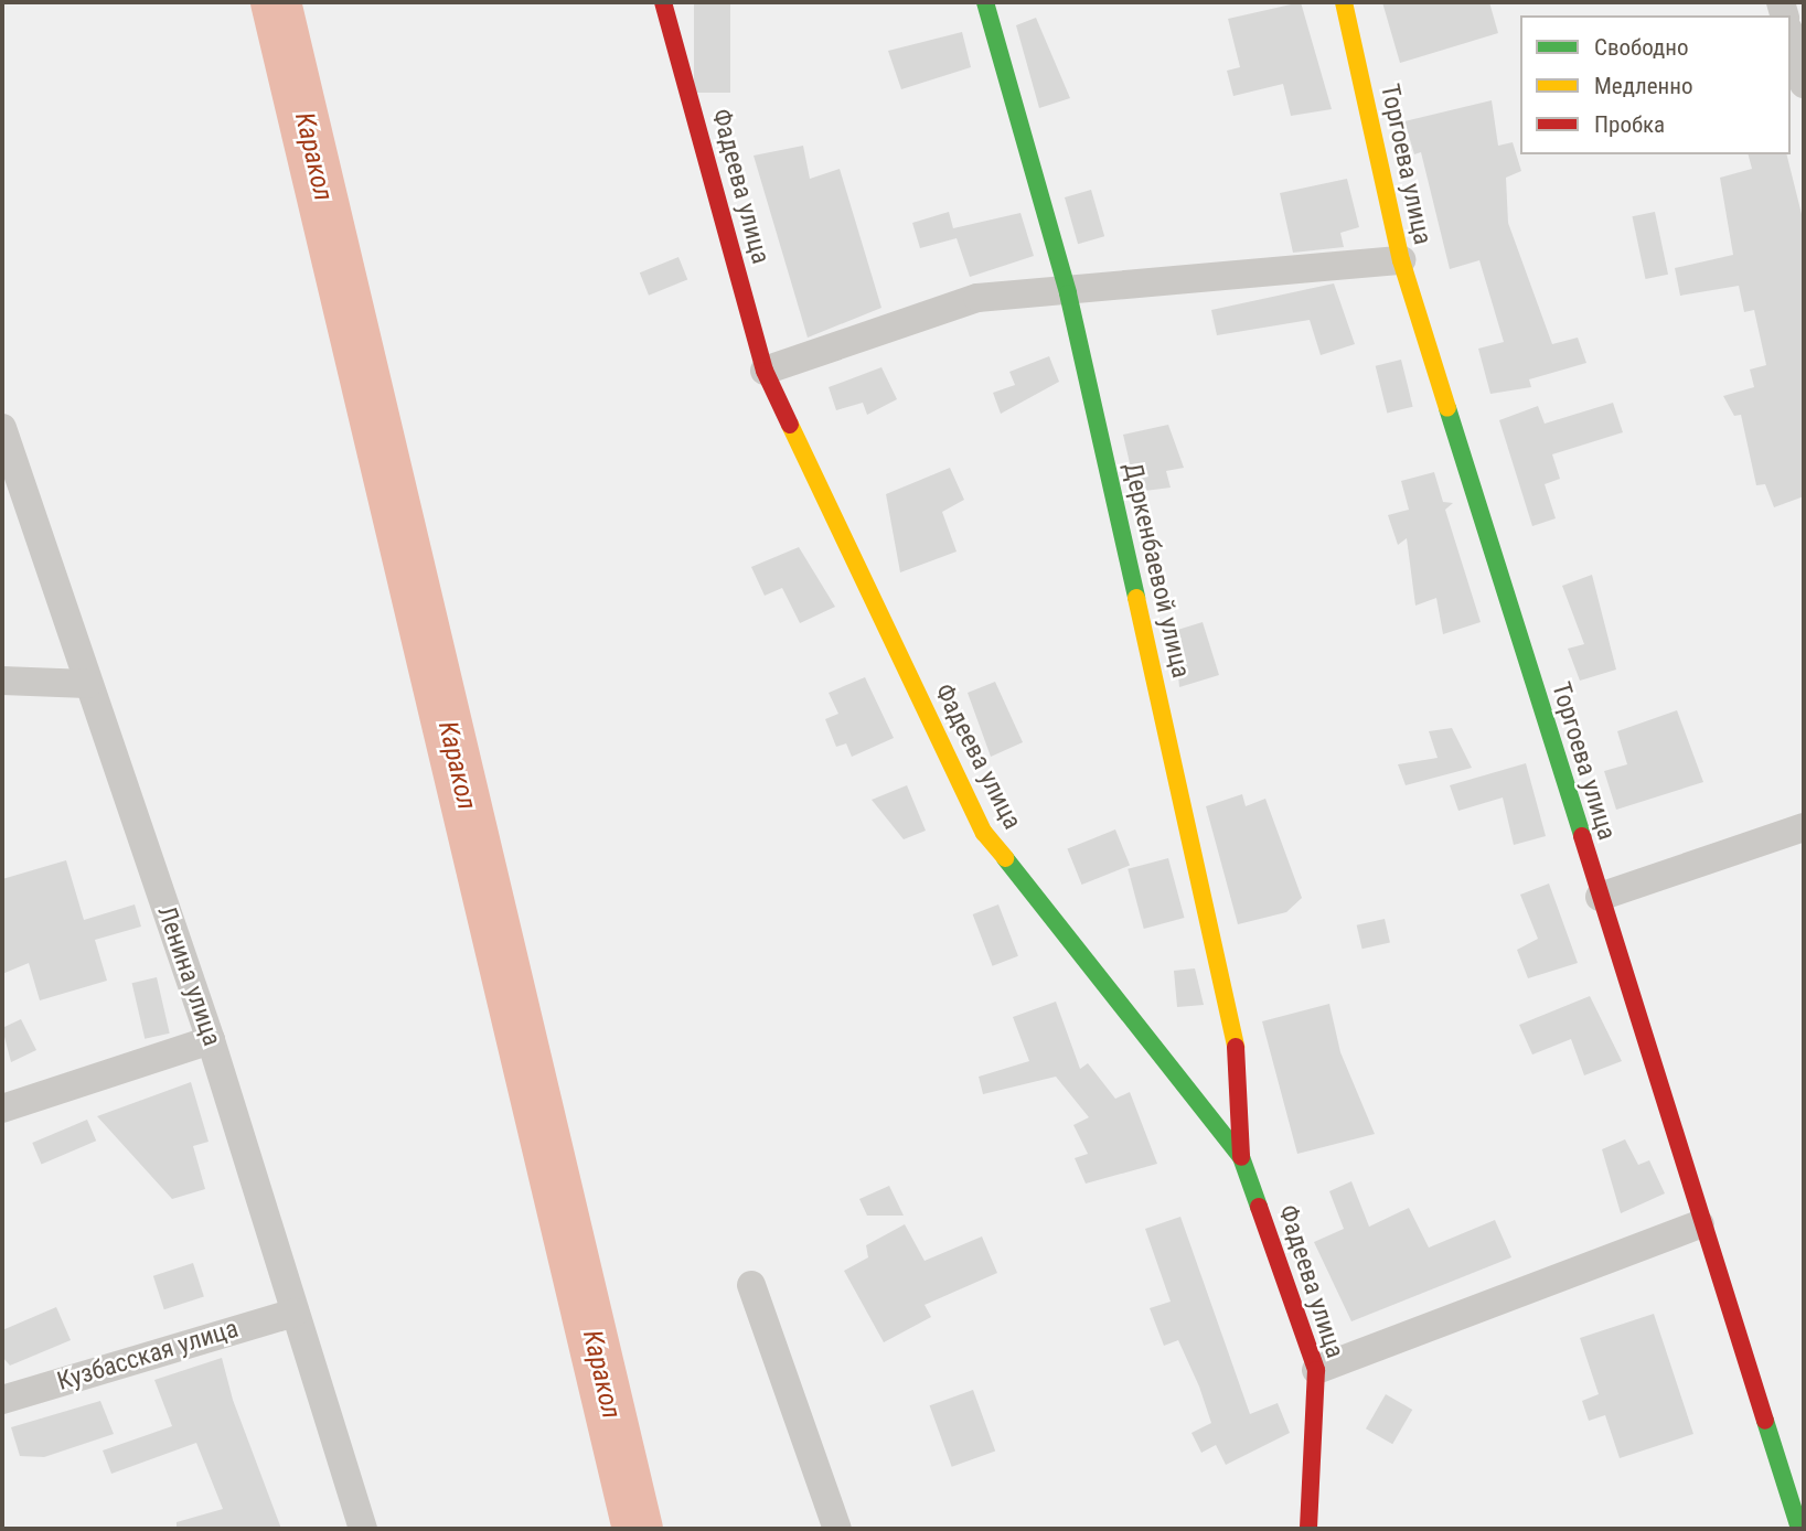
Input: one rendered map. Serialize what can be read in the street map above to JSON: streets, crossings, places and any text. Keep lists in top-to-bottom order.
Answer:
{
  "streets": {
    "street": [
      "Торгоева улица",
      "Фадеева улица",
      "Деркенбаевой улица",
      "Ленина улица",
      "Кузбасская улица"
    ]
  },
  "crossings": [
    ["Фадеева улица", "Деркенбаевой улица"],
    ["Ленина улица", "Кузбасская улица"]
  ],
  "water": ["Каракол"],
  "legend": ["Свободно", "Медленно", "Пробка"]
}
